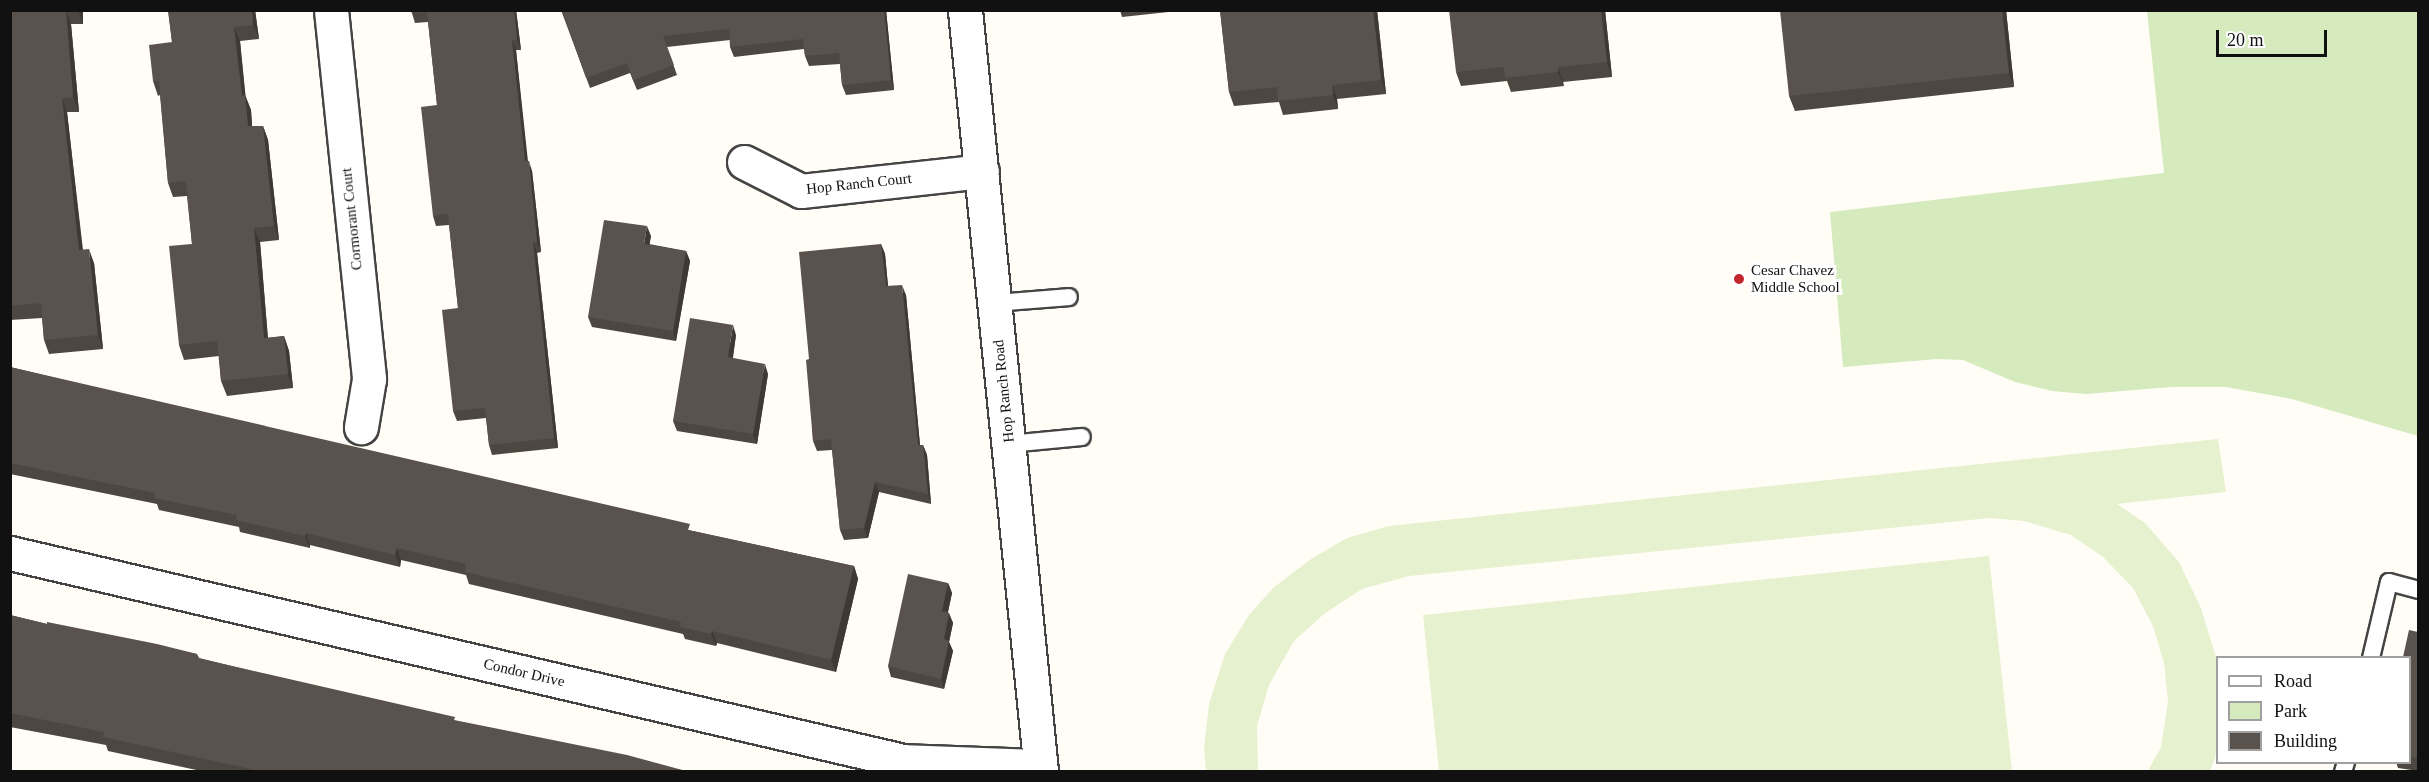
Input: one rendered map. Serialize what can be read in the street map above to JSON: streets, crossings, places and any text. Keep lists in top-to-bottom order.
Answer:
{
  "streets": {
    "street": [
      "Hop Ranch Court",
      "Cormorant Court",
      "Hop Ranch Road",
      "Condor Drive"
    ]
  },
  "crossings": [
    ["Hop Ranch Court", "Hop Ranch Road"],
    ["Hop Ranch Road", "Condor Drive"]
  ],
  "places": ["Cesar Chavez Middle School"],
  "legend": ["Road", "Park", "Building"],
  "scale_bar": "20 m"
}
